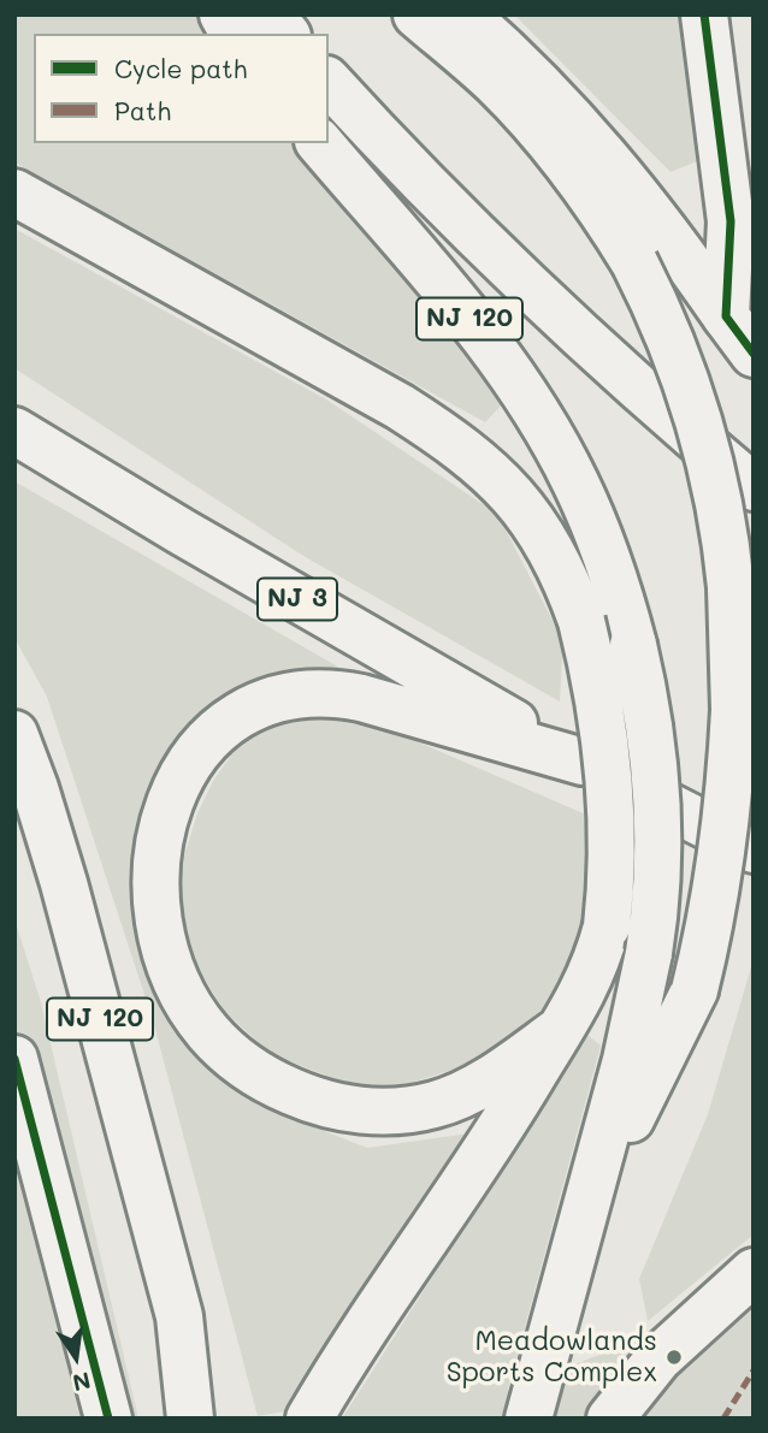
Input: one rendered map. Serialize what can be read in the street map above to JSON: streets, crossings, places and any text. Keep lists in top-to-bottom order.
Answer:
{
  "streets": {
    "main road": ["NJ 120", "NJ 3"]
  },
  "places": ["Meadowlands Sports Complex"],
  "legend": ["Cycle path", "Path"],
  "north": "bottom"
}
